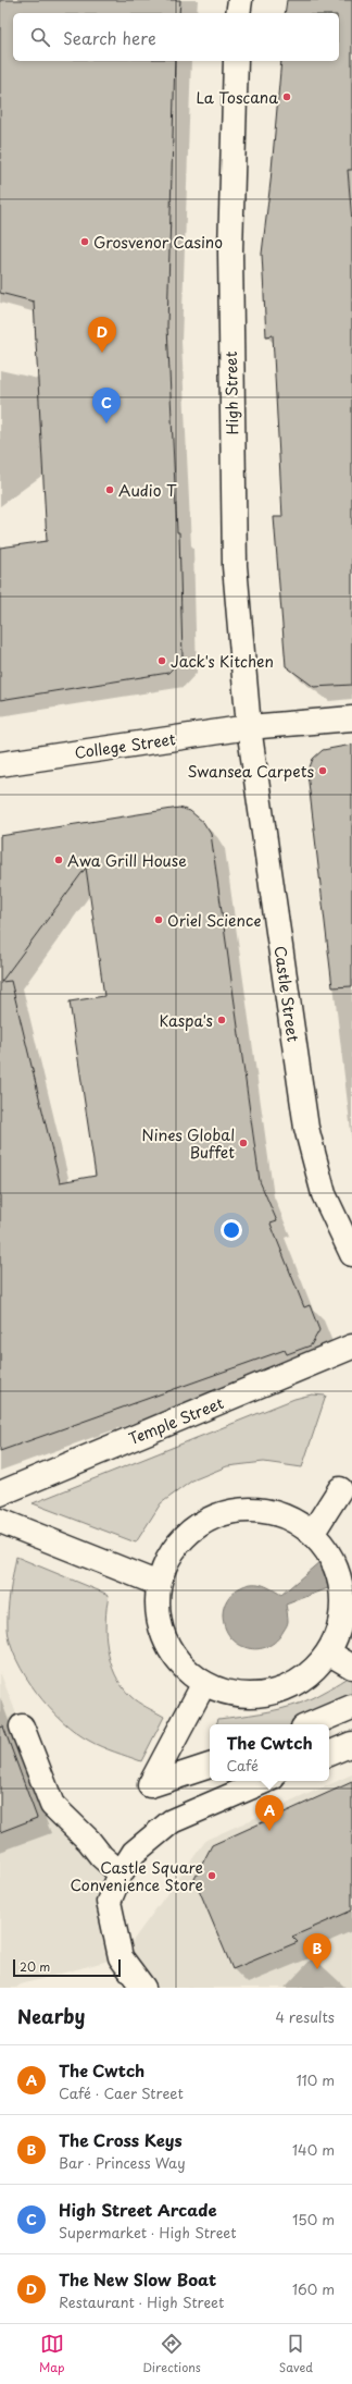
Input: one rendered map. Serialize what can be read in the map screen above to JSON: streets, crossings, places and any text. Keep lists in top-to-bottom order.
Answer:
{
  "streets": {
    "street": [
      "High Street",
      "College Street",
      "Castle Street",
      "Temple Street"
    ]
  },
  "crossings": [
    ["High Street", "College Street"],
    ["High Street", "Castle Street"],
    ["College Street", "Castle Street"]
  ],
  "places": [
    "La Toscana",
    "Grosvenor Casino",
    "Audio T",
    "Jack's Kitchen",
    "Swansea Carpets",
    "Awa Grill House",
    "Oriel Science",
    "Kaspa's",
    "Nines Global Buffet",
    "Castle Square Convenience Store"
  ],
  "scale_bar": "20 m",
  "page": {
    "search": "Search here",
    "pins": [
      "D",
      "C",
      "A",
      "B"
    ],
    "popup": ["The Cwtch", "Café"],
    "scale": "20 m",
    "heading": ["Nearby", "4 results"],
    "list": [
      {
        "mark": "A",
        "name": "The Cwtch",
        "note": "Café · Caer Street",
        "value": "110 m"
      },
      {
        "mark": "B",
        "name": "The Cross Keys",
        "note": "Bar · Princess Way",
        "value": "140 m"
      },
      {
        "mark": "C",
        "name": "High Street Arcade",
        "note": "Supermarket · High Street",
        "value": "150 m"
      },
      {
        "mark": "D",
        "name": "The New Slow Boat",
        "note": "Restaurant · High Street",
        "value": "160 m"
      }
    ],
    "nav": ["Map", "Directions", "Saved"]
  }
}
